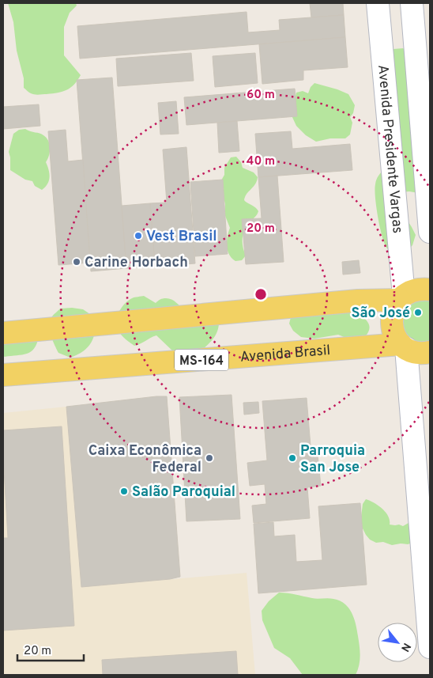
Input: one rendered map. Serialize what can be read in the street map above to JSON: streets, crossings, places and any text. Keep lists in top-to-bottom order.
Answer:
{
  "streets": {
    "main road": ["Avenida Presidente Vargas", "Avenida Brasil", "MS-164"]
  },
  "crossings": [
    ["Avenida Brasil", "MS-164"]
  ],
  "places": [
    "Vest Brasil",
    "Carine Horbach",
    "São José",
    "Caixa Econômica Federal",
    "Parroquia San Jose",
    "Salão Paroquial"
  ],
  "scale_bar": "20 m",
  "north": "bottom right",
  "rings": ["60 m", "40 m", "20 m"]
}
